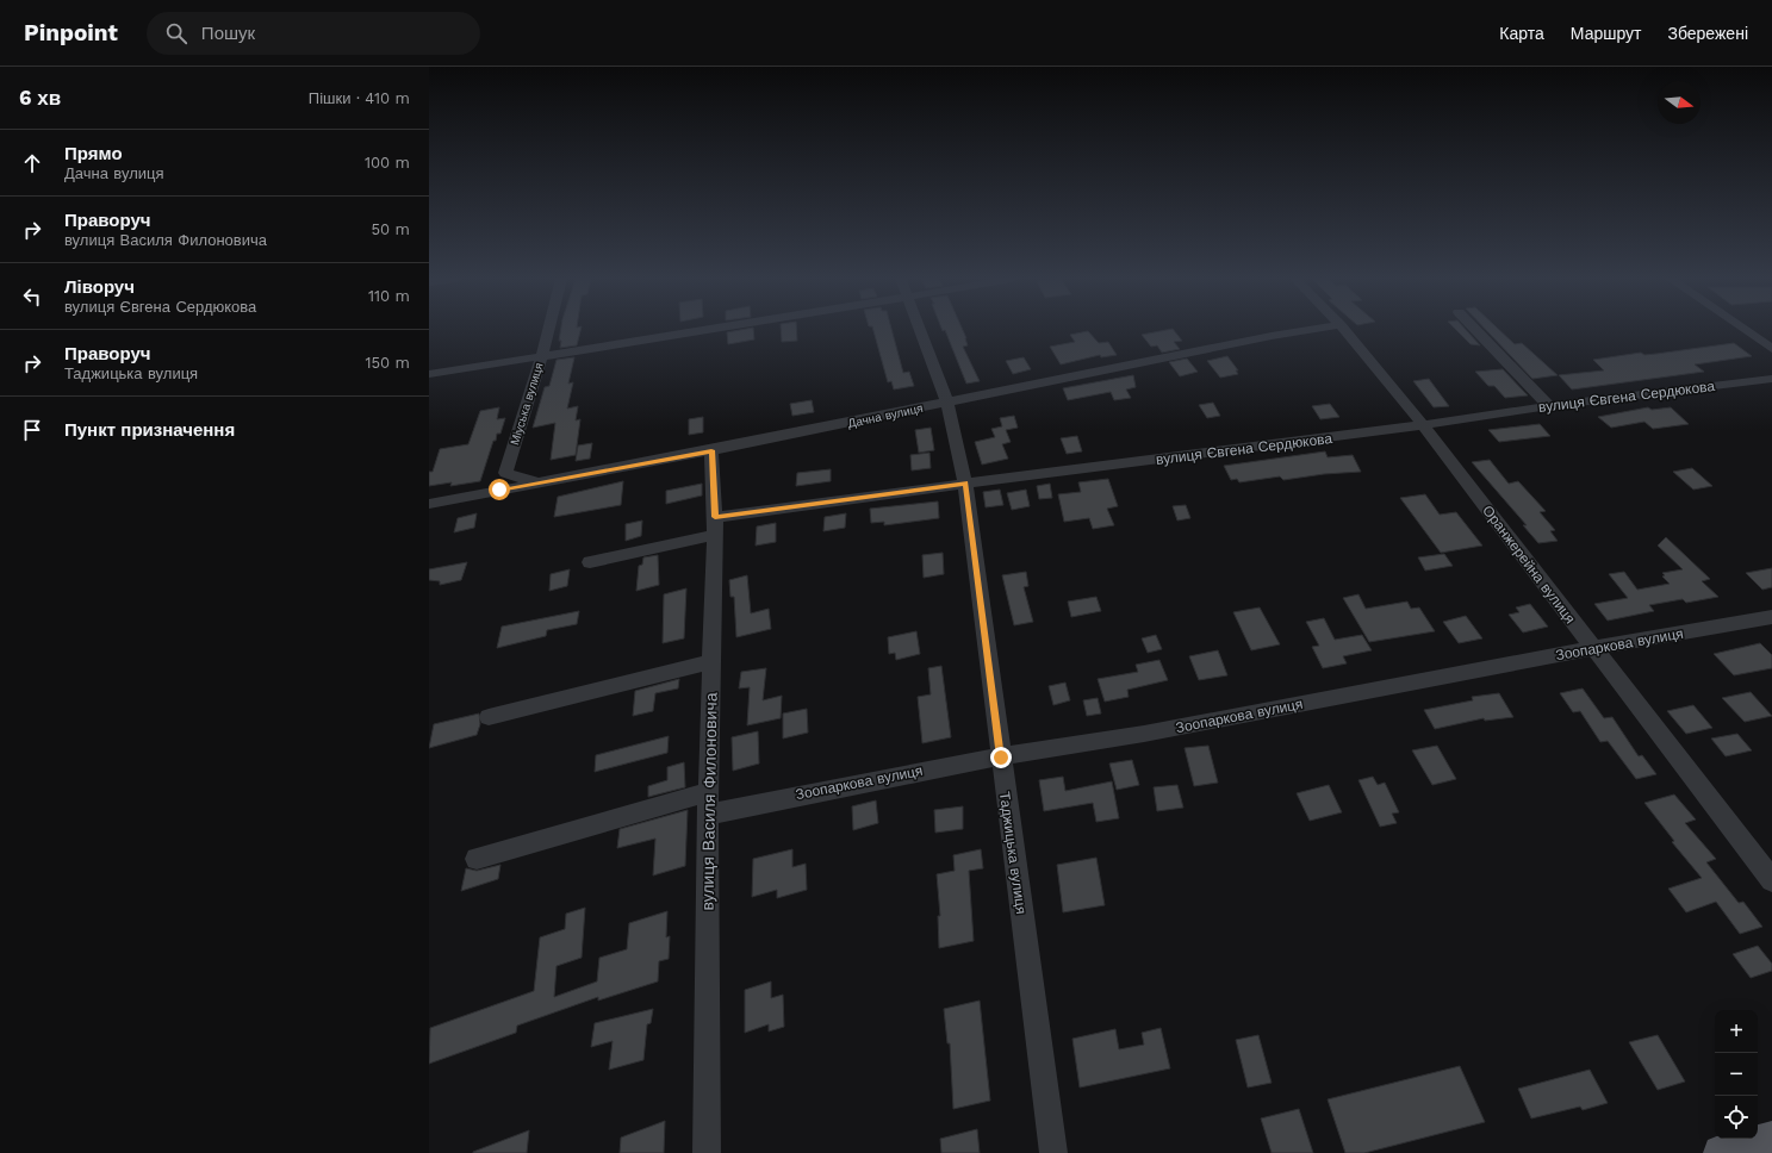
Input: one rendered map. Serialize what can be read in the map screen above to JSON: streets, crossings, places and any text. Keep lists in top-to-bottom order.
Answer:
{
  "streets": {
    "street": [
      "вулиця Євгена Сердюкова",
      "Міуська вулиця",
      "Дачна вулиця",
      "Оранжерейна вулиця",
      "Зоопаркова вулиця",
      "вулиця Василя Филоновича",
      "Таджицька вулиця"
    ]
  },
  "crossings": [
    ["вулиця Євгена Сердюкова", "Оранжерейна вулиця"],
    ["вулиця Євгена Сердюкова", "вулиця Василя Филоновича"],
    ["вулиця Євгена Сердюкова", "Таджицька вулиця"],
    ["Дачна вулиця", "вулиця Василя Филоновича"],
    ["Дачна вулиця", "Таджицька вулиця"],
    ["Оранжерейна вулиця", "Зоопаркова вулиця"],
    ["Зоопаркова вулиця", "вулиця Василя Филоновича"],
    ["Зоопаркова вулиця", "Таджицька вулиця"]
  ],
  "north": "right",
  "page": {
    "header": "Pinpoint",
    "search": "Пошук",
    "nav": ["Карта", "Маршрут", "Збережені"],
    "heading": ["6 хв", "Пішки · 410 m"],
    "list": [
      ["Прямо", "Дачна вулиця", "100 m"],
      ["Праворуч", "вулиця Василя Филоновича", "50 m"],
      ["Ліворуч", "вулиця Євгена Сердюкова", "110 m"],
      ["Праворуч", "Таджицька вулиця", "150 m"],
      "Пункт призначення"
    ],
    "map_buttons": ["+", "−"]
  }
}
